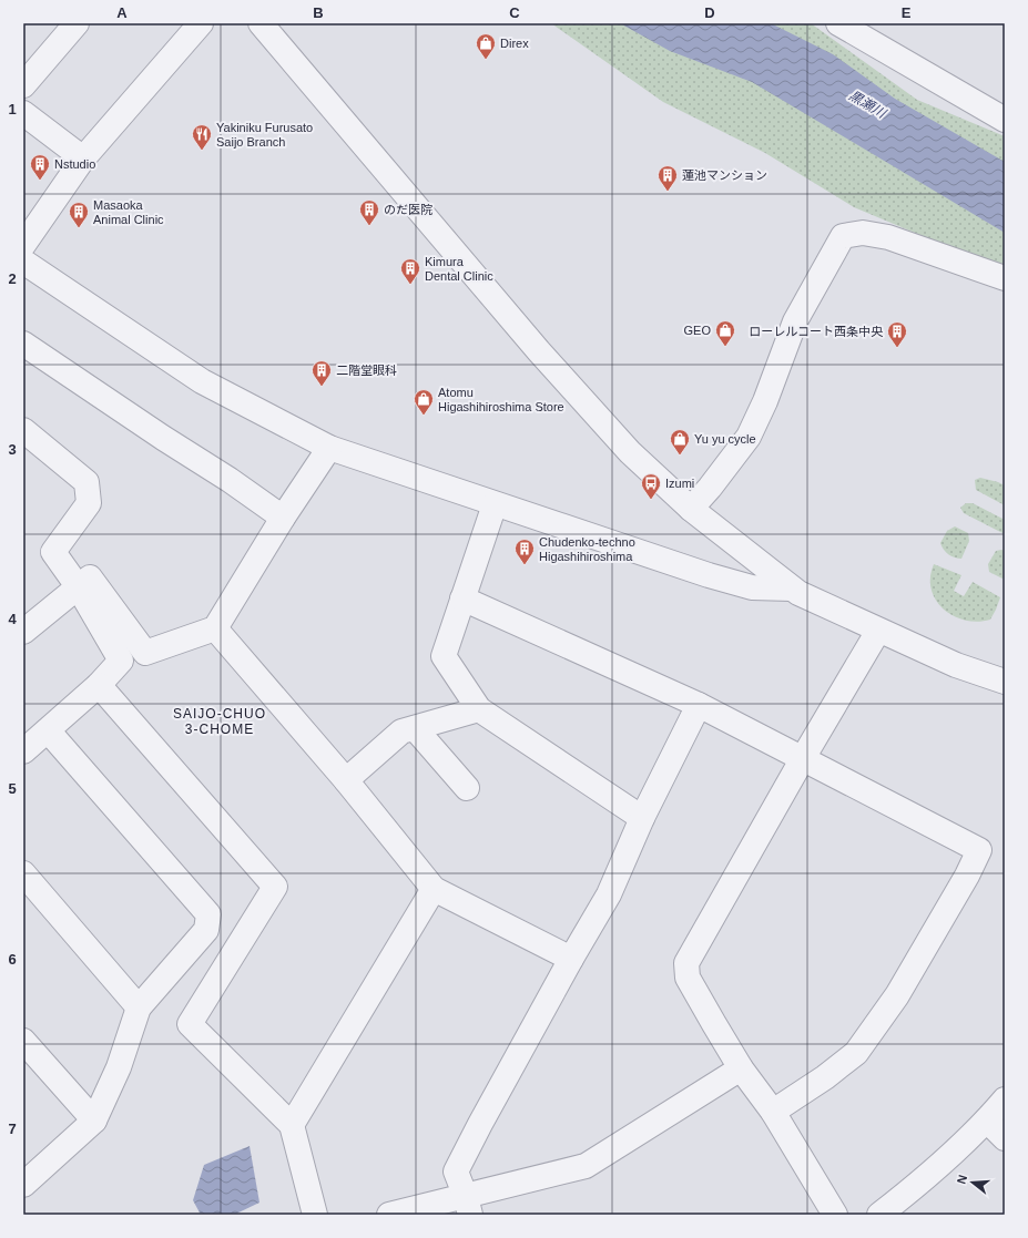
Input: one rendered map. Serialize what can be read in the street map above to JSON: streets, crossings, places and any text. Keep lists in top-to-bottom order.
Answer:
{
  "districts": ["SAIJO-CHUO 3-CHOME"],
  "water": ["黒瀬川"],
  "places": {
    "shop": [
      "Direx",
      "GEO",
      "Atomu Higashihiroshima Store",
      "Yu yu cycle"
    ],
    "restaurant": ["Yakiniku Furusato Saijo Branch"],
    "building": [
      "Nstudio",
      "蓮池マンション",
      "のだ医院",
      "Masaoka Animal Clinic",
      "Kimura Dental Clinic",
      "ローレルコート西条中央",
      "二階堂眼科",
      "Chudenko-techno Higashihiroshima"
    ],
    "bus stop": ["Izumi"]
  },
  "north": "left",
  "grid": {
    "columns": [
      "A",
      "B",
      "C",
      "D",
      "E"
    ],
    "rows": [
      "1",
      "2",
      "3",
      "4",
      "5",
      "6",
      "7"
    ]
  }
}
